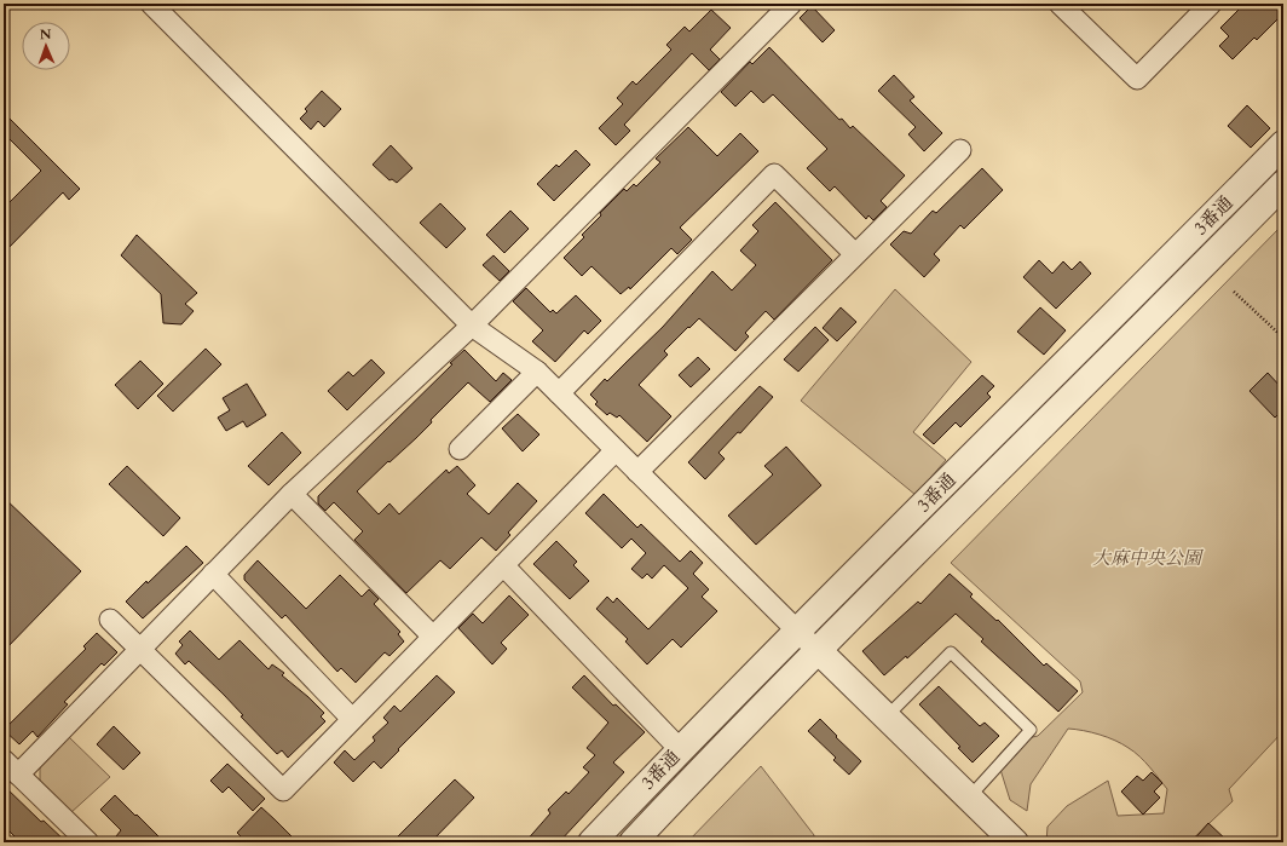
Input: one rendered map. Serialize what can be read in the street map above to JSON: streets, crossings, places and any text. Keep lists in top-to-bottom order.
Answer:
{
  "streets": {
    "street": ["3番通"]
  },
  "parks": ["大麻中央公園"],
  "north": "top"
}
